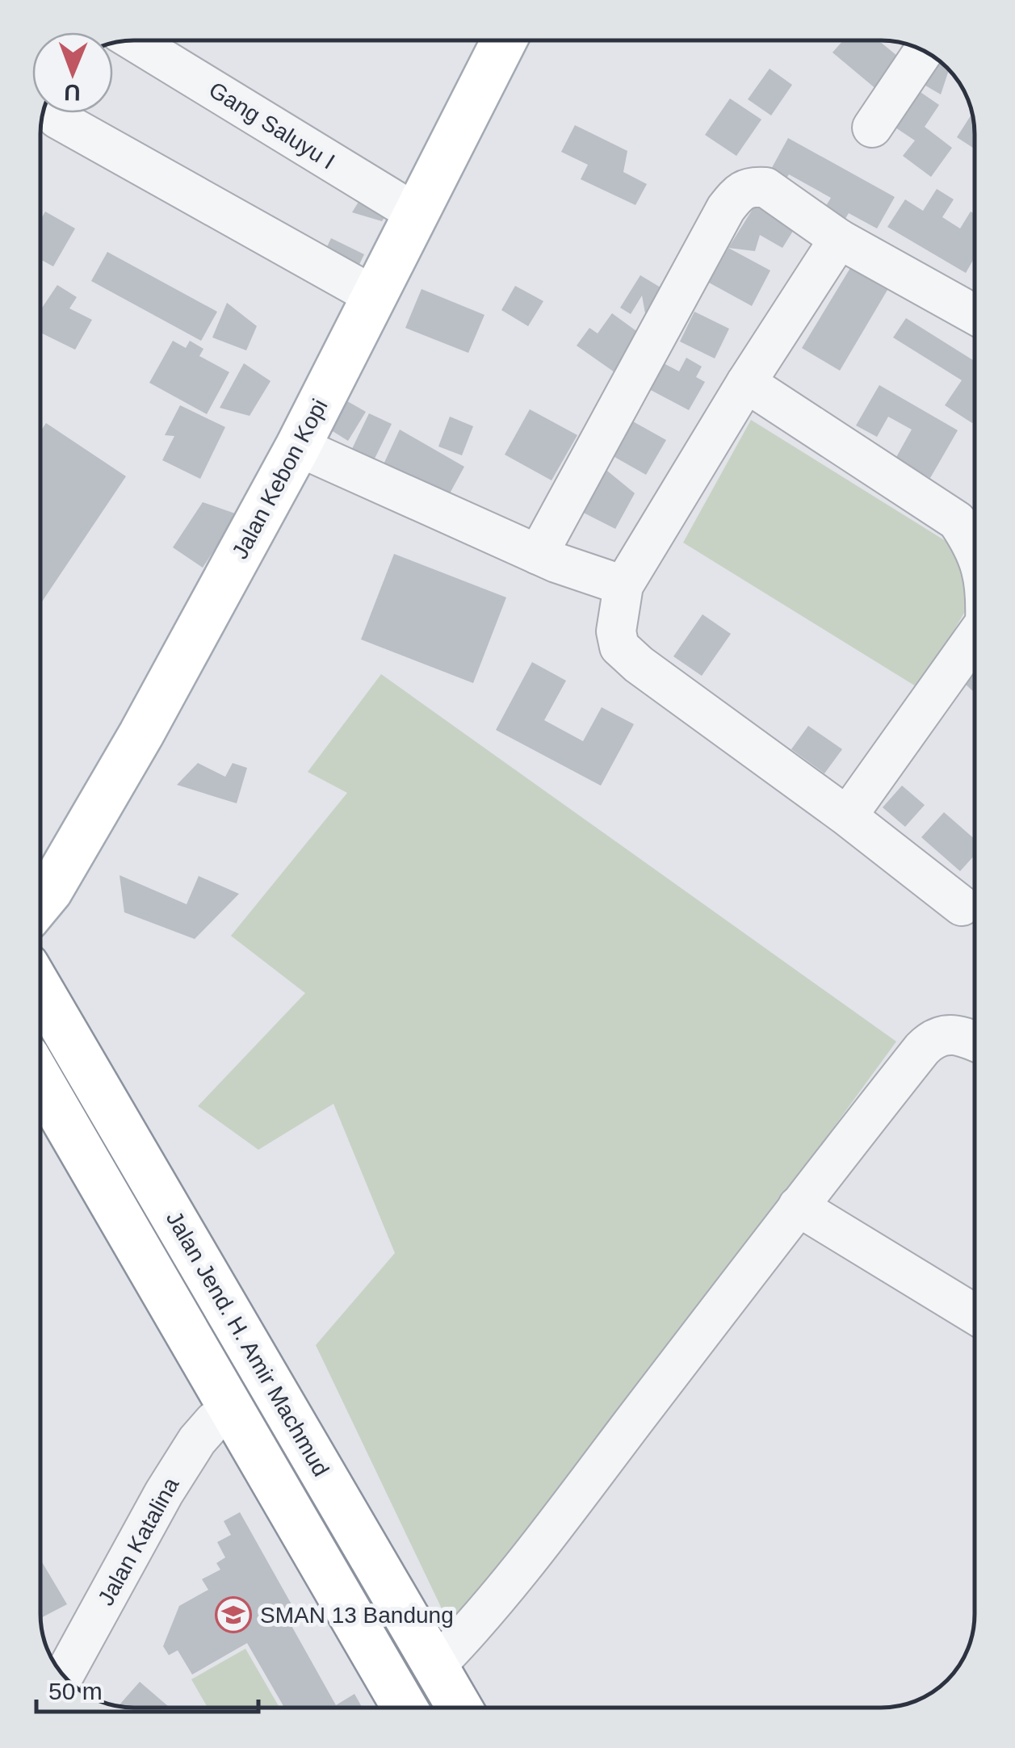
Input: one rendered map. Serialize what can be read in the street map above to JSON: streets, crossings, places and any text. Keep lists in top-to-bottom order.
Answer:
{
  "streets": {
    "main road": ["Jalan Kebon Kopi", "Jalan Jend. H. Amir Machmud"],
    "street": ["Gang Saluyu I", "Jalan Katalina"]
  },
  "crossings": [
    ["Gang Saluyu I", "Jalan Kebon Kopi"],
    ["Jalan Jend. H. Amir Machmud", "Jalan Katalina"]
  ],
  "places": {
    "school or university": ["SMAN 13 Bandung"]
  },
  "scale_bar": "50 m",
  "north": "bottom"
}
